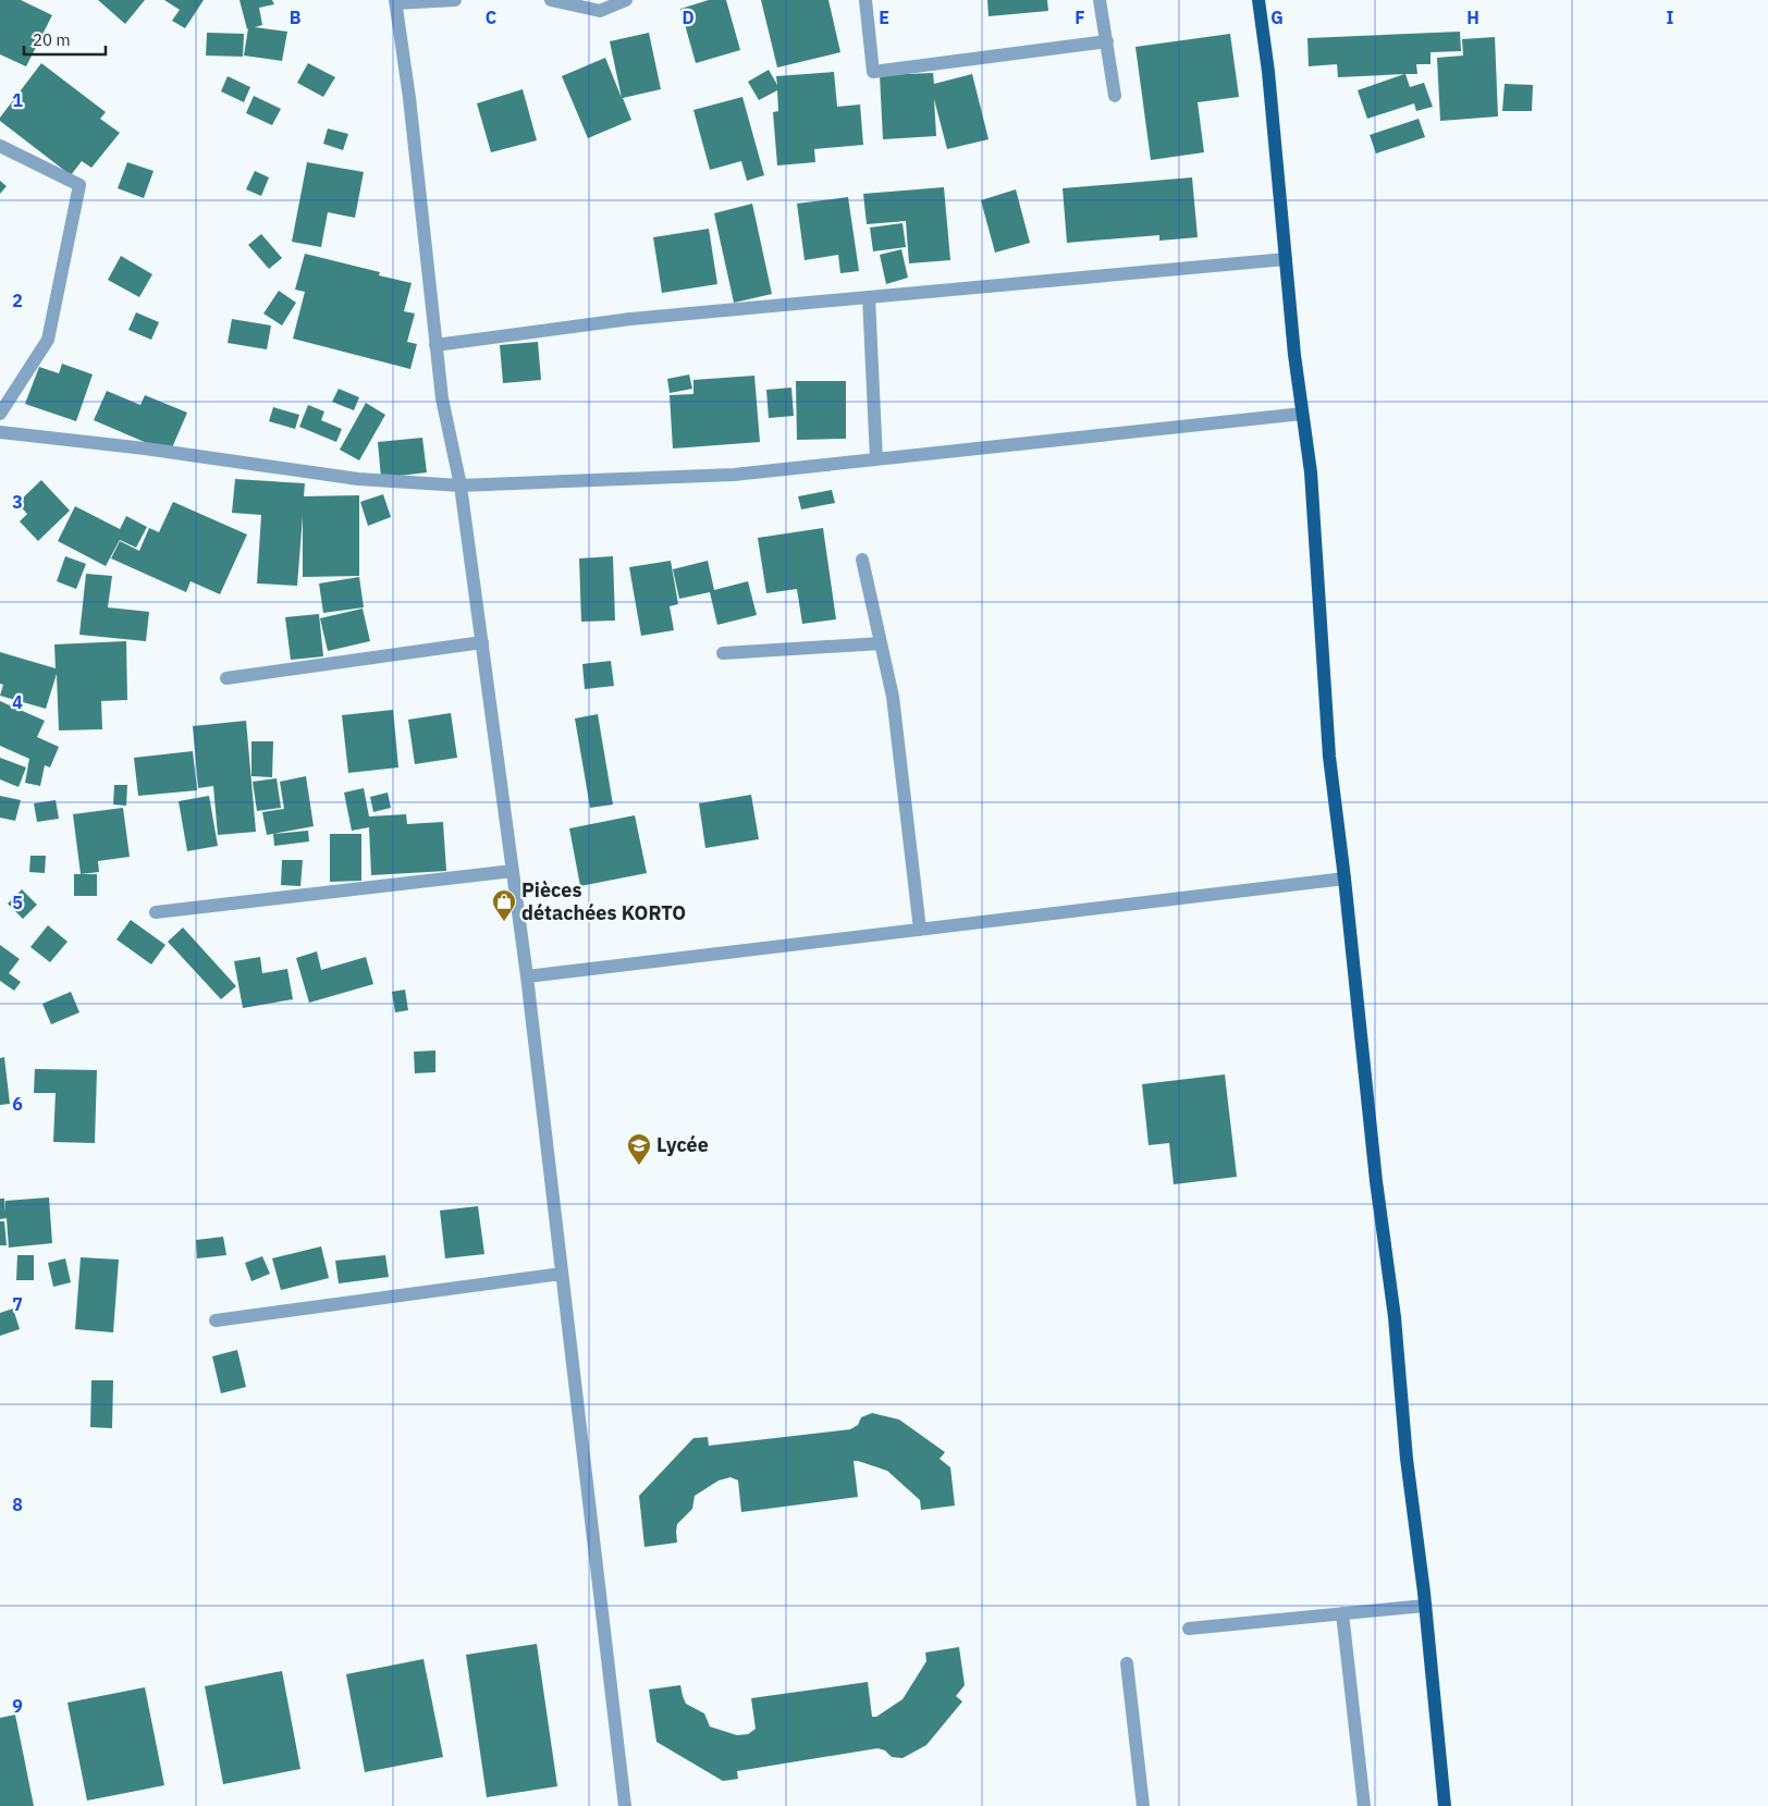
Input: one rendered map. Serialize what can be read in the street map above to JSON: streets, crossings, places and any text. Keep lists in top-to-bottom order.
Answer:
{
  "places": {
    "shop": ["Pièces détachées KORTO"],
    "school or university": ["Lycée"]
  },
  "scale_bar": "20 m",
  "grid": {
    "columns": [
      "B",
      "C",
      "D",
      "E",
      "F",
      "G",
      "H",
      "I"
    ],
    "rows": [
      "1",
      "2",
      "3",
      "4",
      "5",
      "6",
      "7",
      "8",
      "9"
    ]
  }
}
